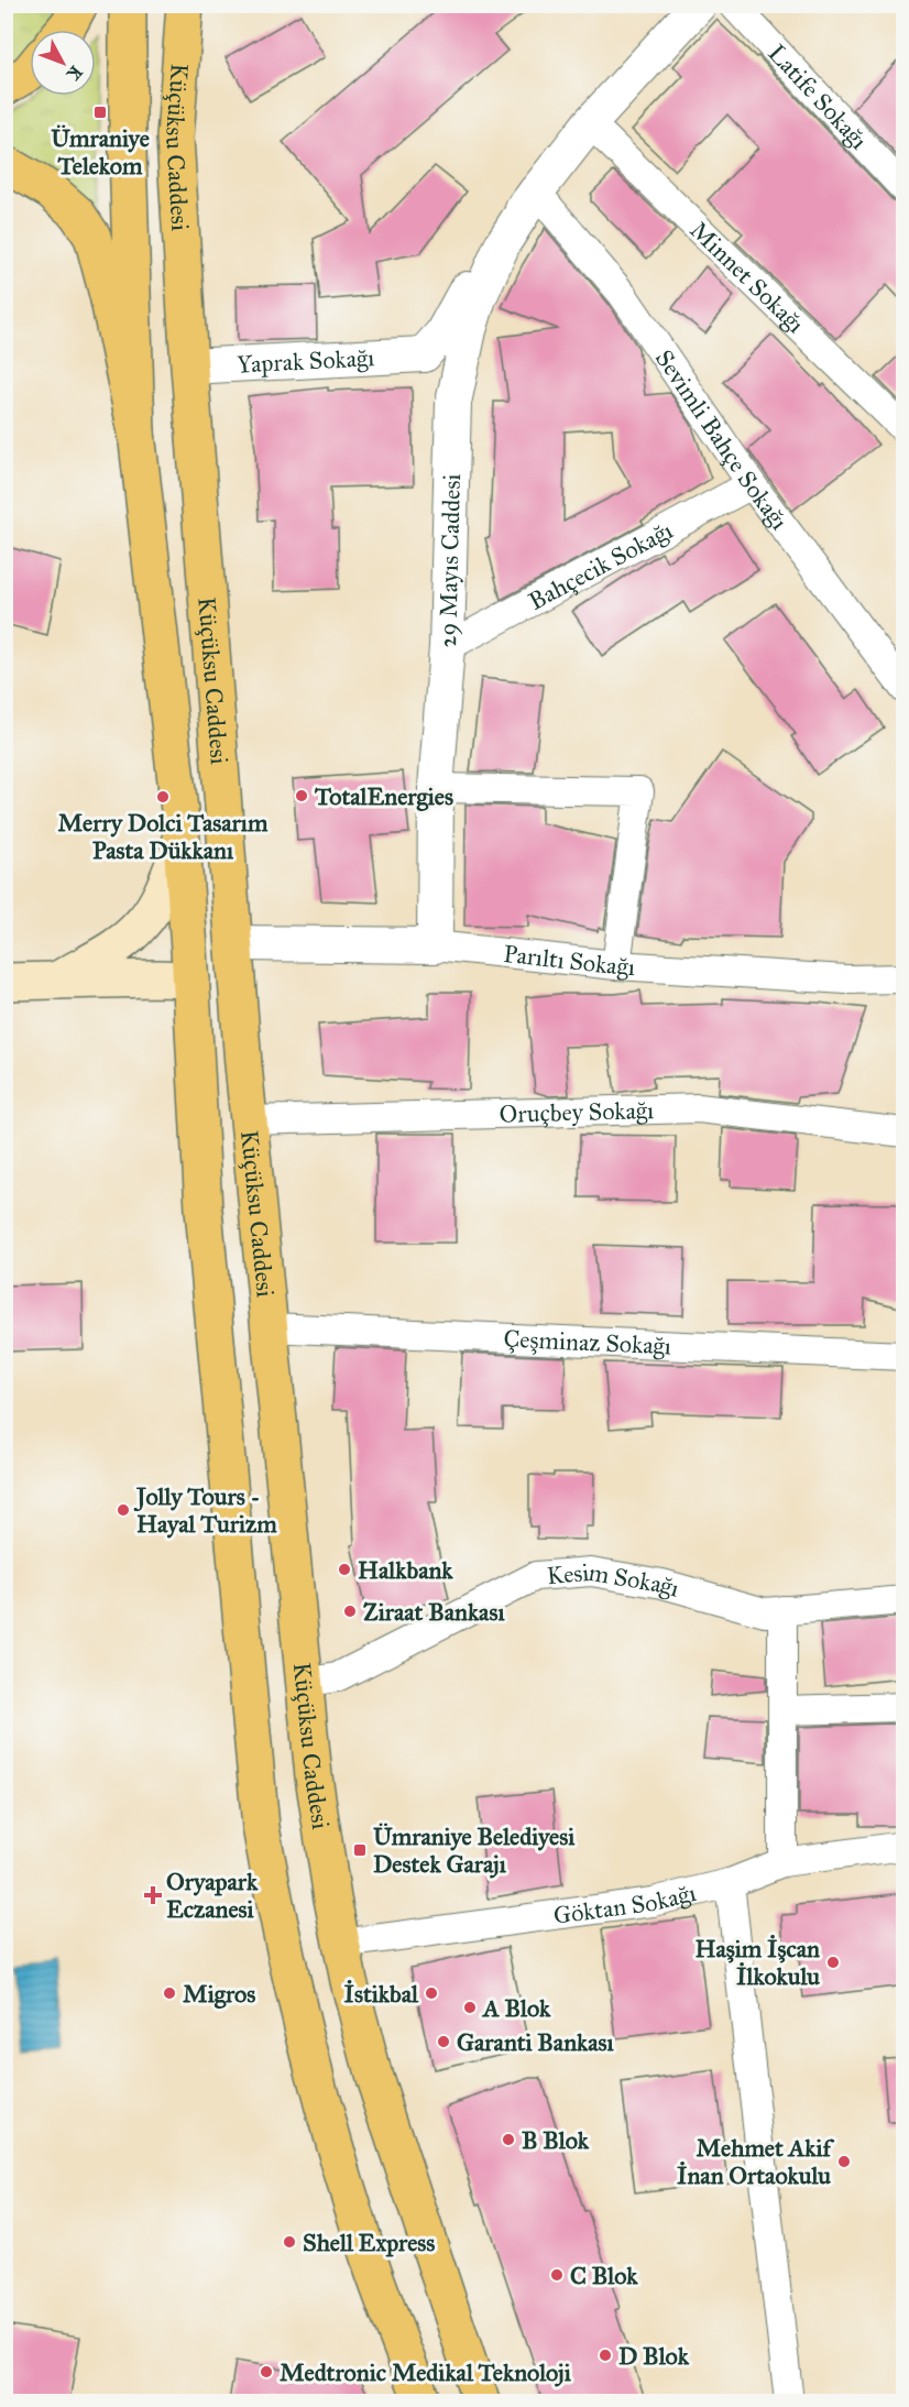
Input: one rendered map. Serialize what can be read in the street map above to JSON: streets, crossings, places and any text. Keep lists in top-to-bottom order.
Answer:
{
  "streets": {
    "main road": ["Küçüksu Caddesi"],
    "street": [
      "Latife Sokağı",
      "Minnet Sokağı",
      "Yaprak Sokağı",
      "Sevimli Bahçe Sokağı",
      "29 Mayıs Caddesi",
      "Bahçecik Sokağı",
      "Parıltı Sokağı",
      "Oruçbey Sokağı",
      "Çeşminaz Sokağı",
      "Kesim Sokağı",
      "Göktan Sokağı"
    ]
  },
  "crossings": [
    ["Küçüksu Caddesi", "Yaprak Sokağı"],
    ["Küçüksu Caddesi", "Parıltı Sokağı"],
    ["Küçüksu Caddesi", "Oruçbey Sokağı"],
    ["Küçüksu Caddesi", "Çeşminaz Sokağı"],
    ["Küçüksu Caddesi", "Kesim Sokağı"],
    ["Küçüksu Caddesi", "Göktan Sokağı"],
    ["Minnet Sokağı", "29 Mayıs Caddesi"],
    ["Yaprak Sokağı", "29 Mayıs Caddesi"],
    ["Sevimli Bahçe Sokağı", "29 Mayıs Caddesi"],
    ["Sevimli Bahçe Sokağı", "Bahçecik Sokağı"],
    ["29 Mayıs Caddesi", "Bahçecik Sokağı"],
    ["29 Mayıs Caddesi", "Parıltı Sokağı"]
  ],
  "places": {
    "transit": ["Ümraniye Telekom", "Ümraniye Belediyesi Destek Garajı"],
    "other": [
      "TotalEnergies",
      "Merry Dolci Tasarım Pasta Dükkanı",
      "Jolly Tours - Hayal Turizm",
      "Halkbank",
      "Ziraat Bankası",
      "Haşim İşcan İlkokulu",
      "Migros",
      "İstikbal",
      "A Blok",
      "Garanti Bankası",
      "B Blok",
      "Mehmet Akif İnan Ortaokulu",
      "Shell Express",
      "C Blok",
      "D Blok",
      "Medtronic Medikal Teknoloji"
    ],
    "health": ["Oryapark Eczanesi"]
  },
  "north": "bottom right"
}
